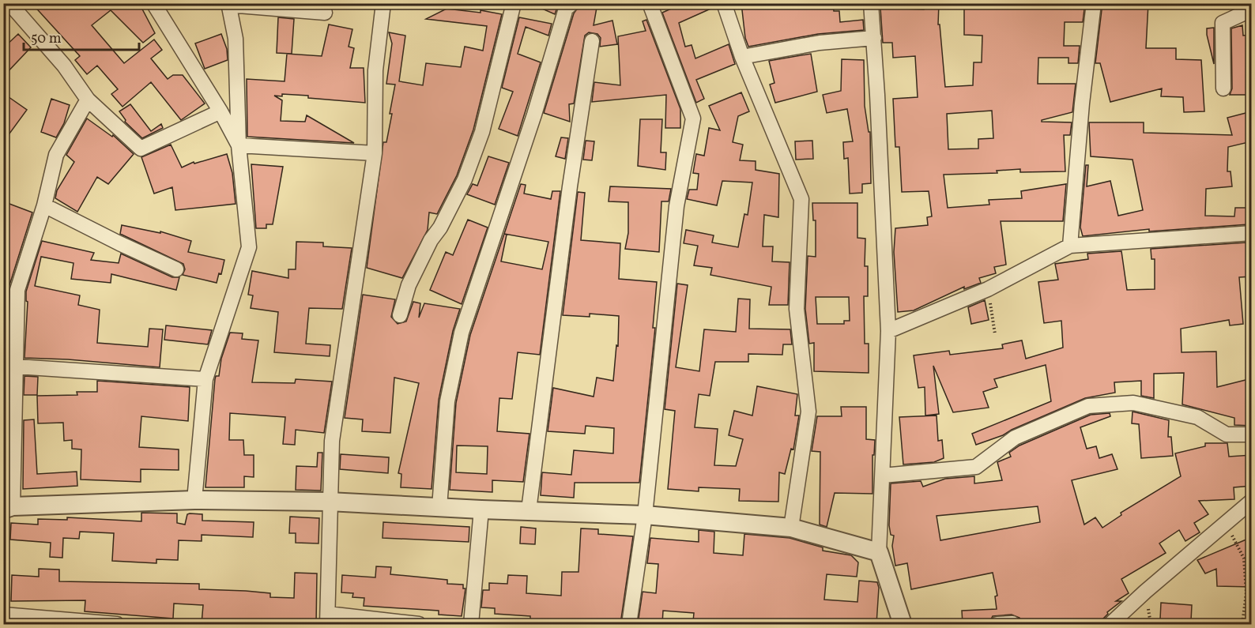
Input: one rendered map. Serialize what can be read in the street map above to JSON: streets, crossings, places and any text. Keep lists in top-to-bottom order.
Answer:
{
  "scale_bar": "50 m"
}
